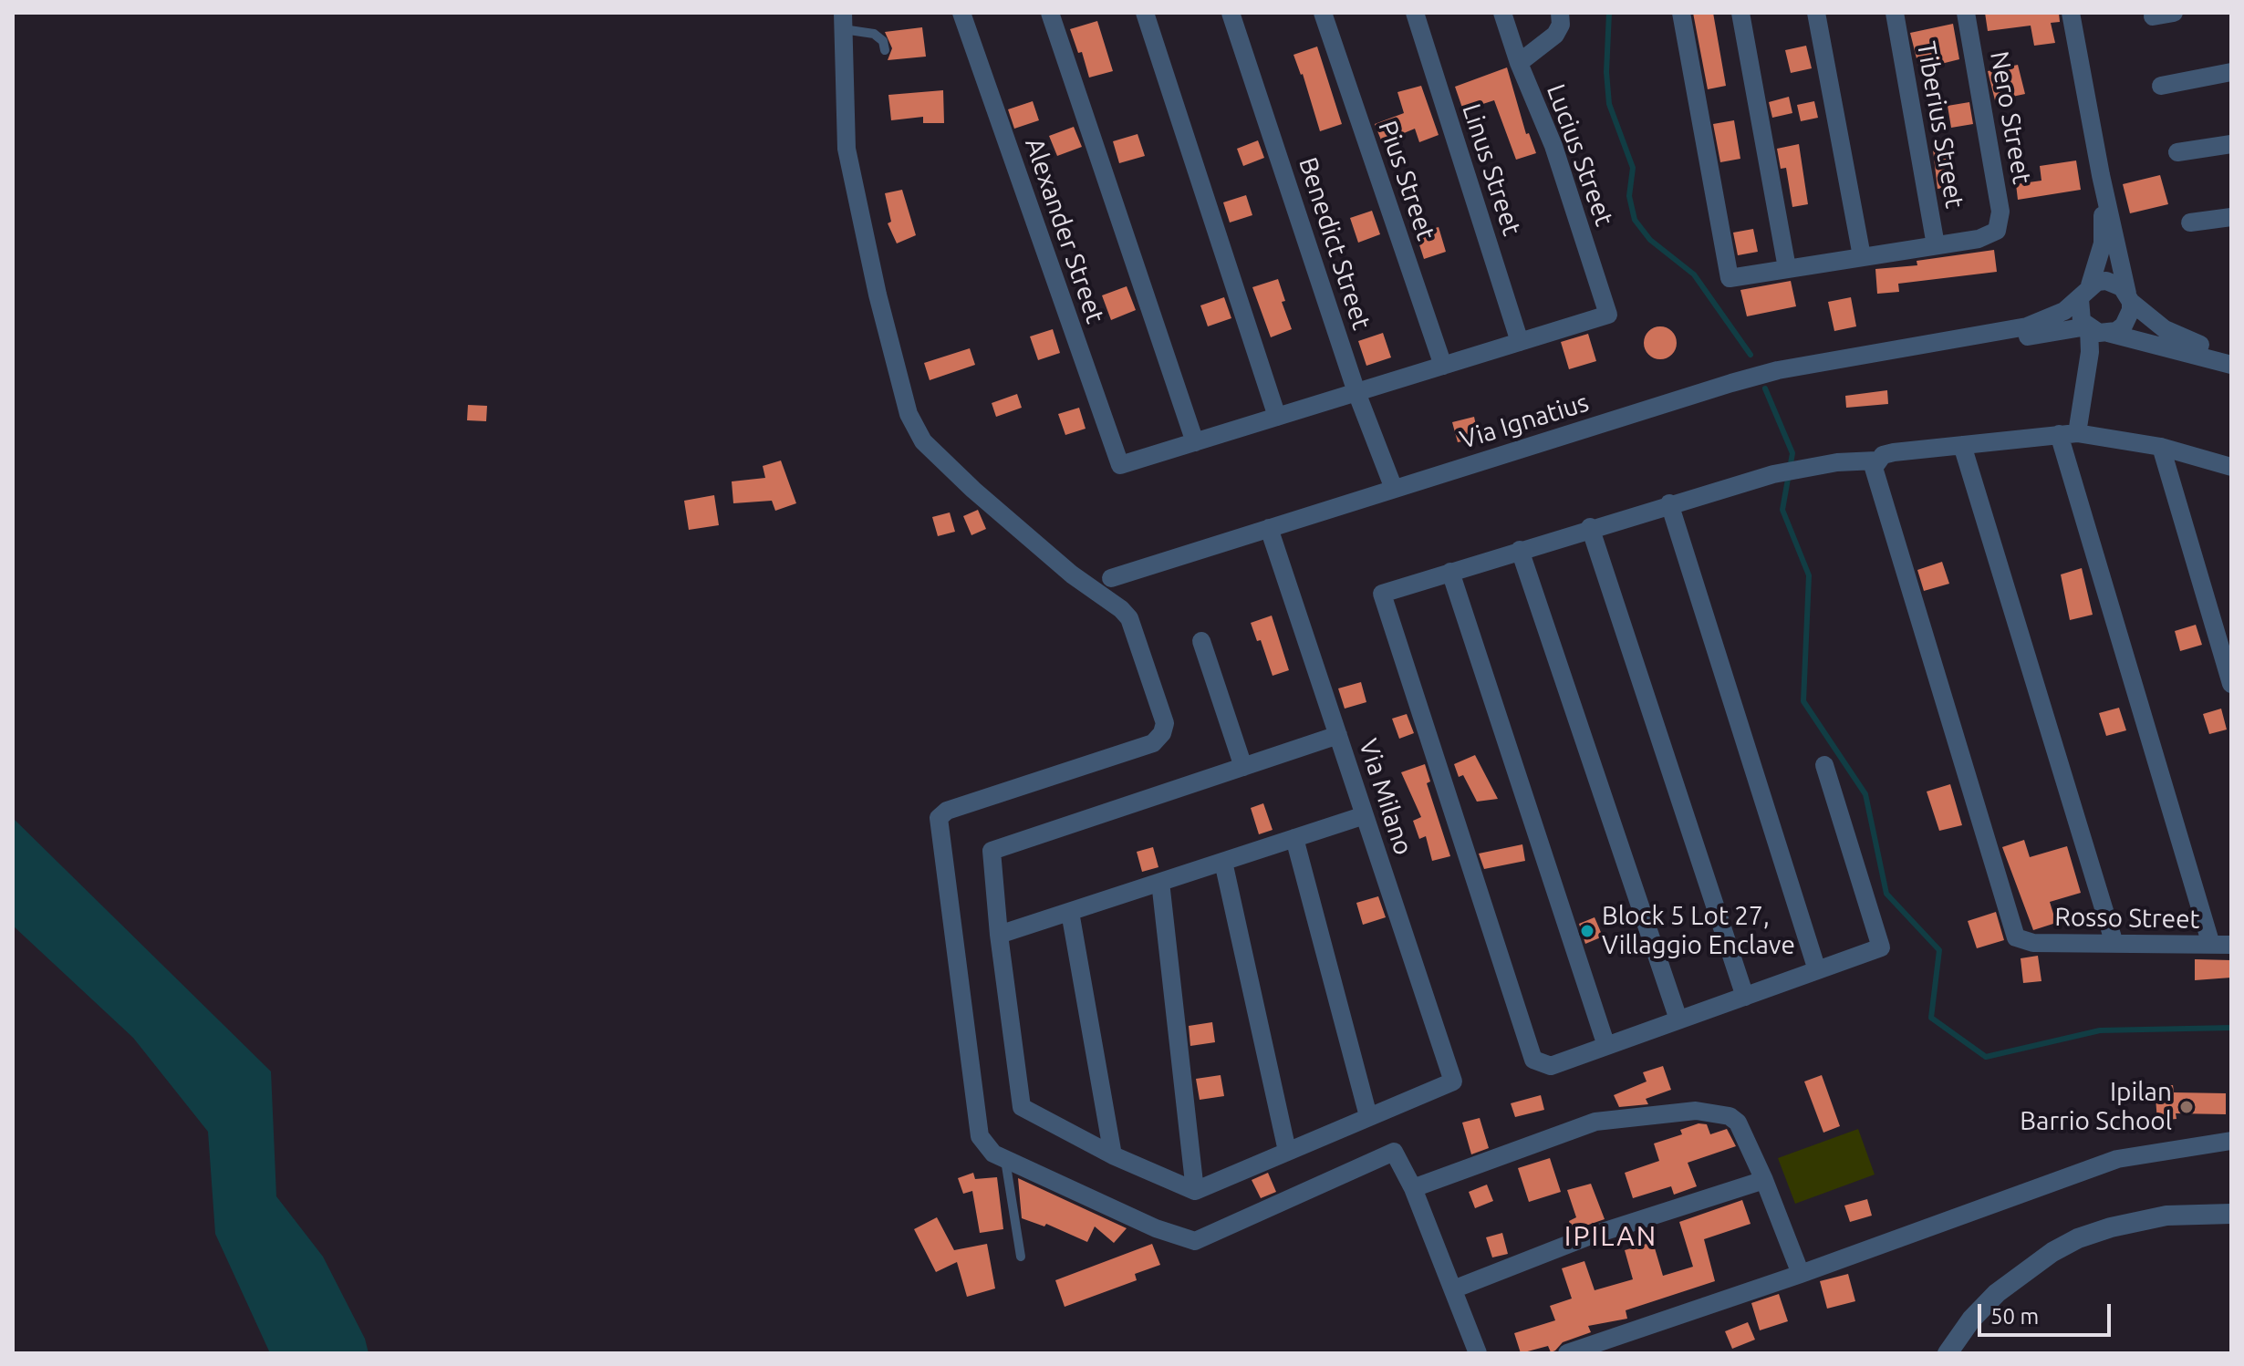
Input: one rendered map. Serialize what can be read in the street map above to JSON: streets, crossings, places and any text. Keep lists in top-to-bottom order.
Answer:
{
  "streets": {
    "street": [
      "Nero Street",
      "Tiberius Street",
      "Lucius Street",
      "Linus Street",
      "Pius Street",
      "Alexander Street",
      "Benedict Street",
      "Via Ignatius",
      "Via Milano",
      "Rosso Street"
    ]
  },
  "crossings": [
    ["Nero Street", "Tiberius Street"],
    ["Lucius Street", "Linus Street"],
    ["Benedict Street", "Via Ignatius"],
    ["Via Ignatius", "Via Milano"]
  ],
  "districts": ["IPILAN"],
  "places": ["Block 5 Lot 27, Villaggio Enclave", "Ipilan Barrio School"],
  "scale_bar": "50 m"
}
